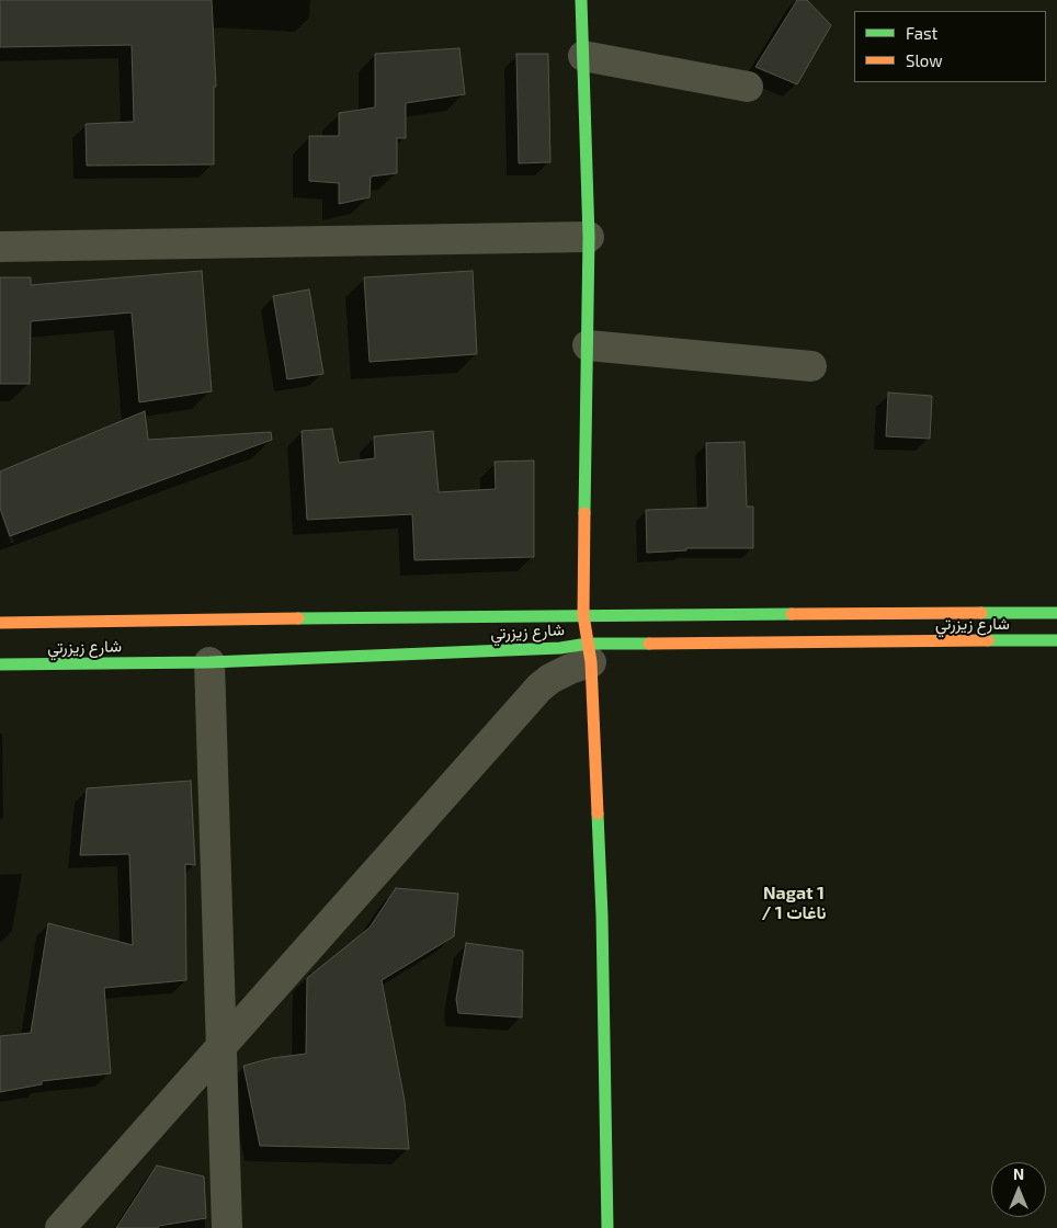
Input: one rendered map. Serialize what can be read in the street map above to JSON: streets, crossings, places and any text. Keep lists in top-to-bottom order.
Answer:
{
  "streets": {
    "street": ["شارع زيزرتي"]
  },
  "districts": ["Nagat 1 / ناغات 1"],
  "legend": ["Fast", "Slow"],
  "north": "top"
}
